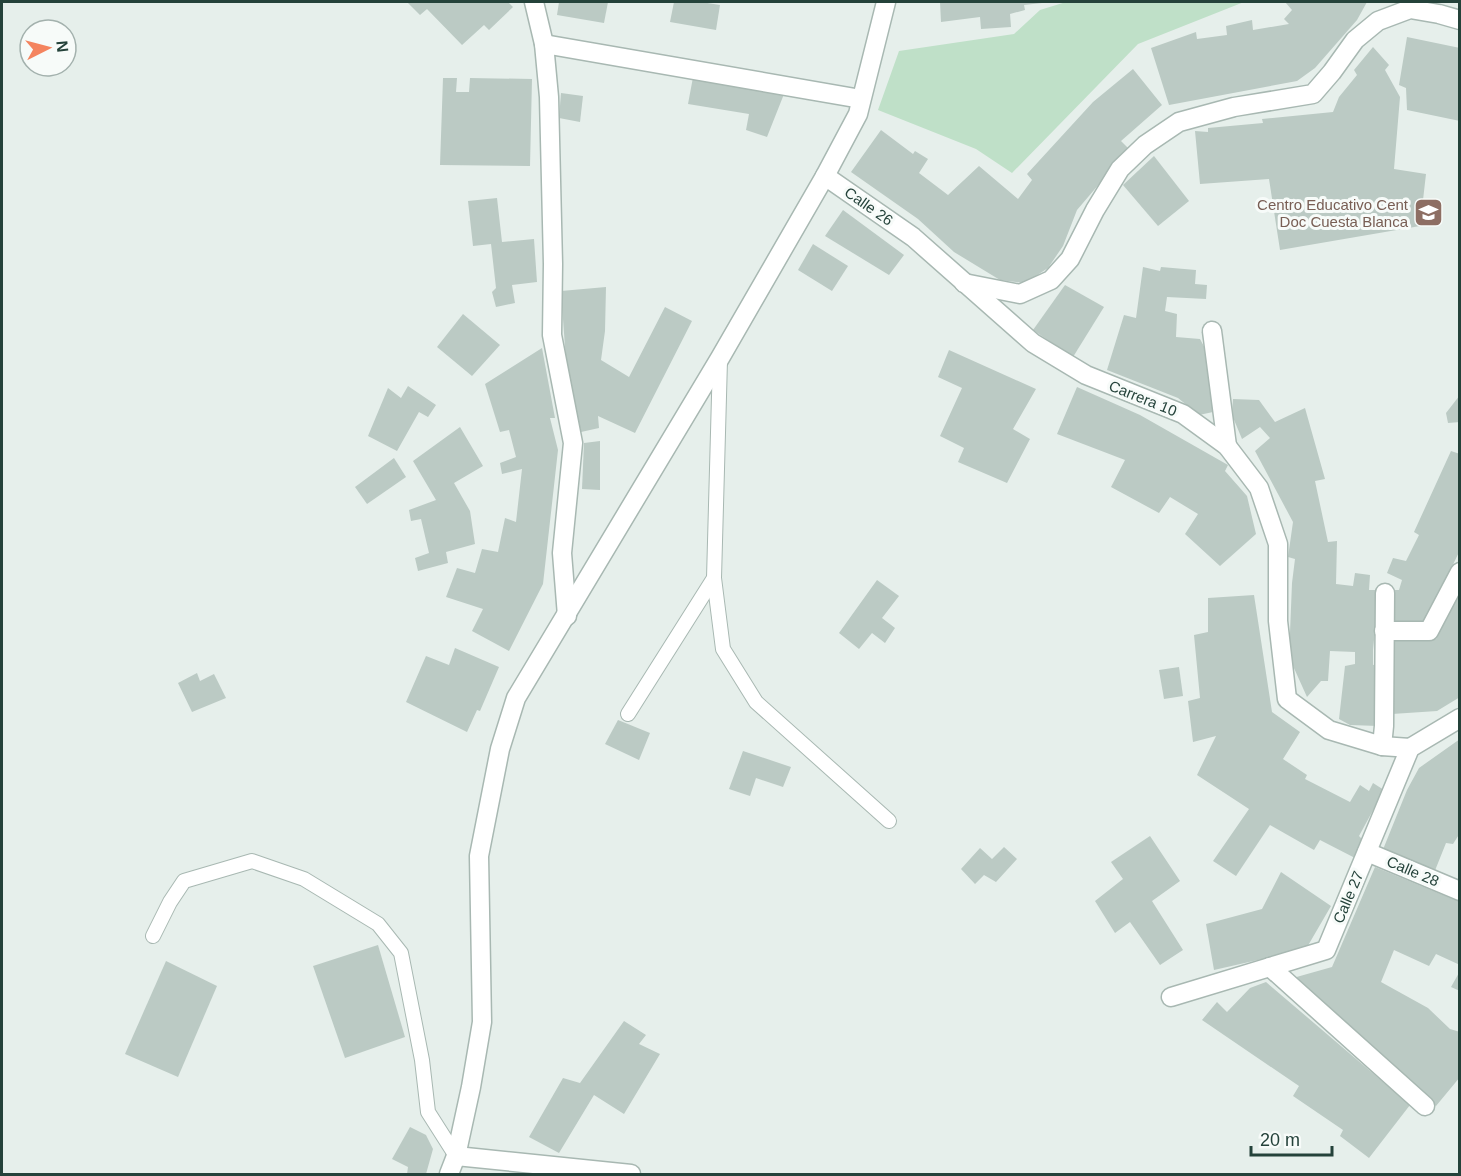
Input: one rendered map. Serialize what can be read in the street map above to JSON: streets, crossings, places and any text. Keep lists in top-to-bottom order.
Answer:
{
  "streets": {
    "street": [
      "Calle 26",
      "Carrera 10",
      "Calle 28",
      "Calle 27"
    ]
  },
  "crossings": [
    ["Calle 26", "Carrera 10"],
    ["Carrera 10", "Calle 27"],
    ["Calle 28", "Calle 27"]
  ],
  "places": {
    "school or university": ["Centro Educativo Cent Doc Cuesta Blanca"]
  },
  "scale_bar": "20 m",
  "north": "right"
}
